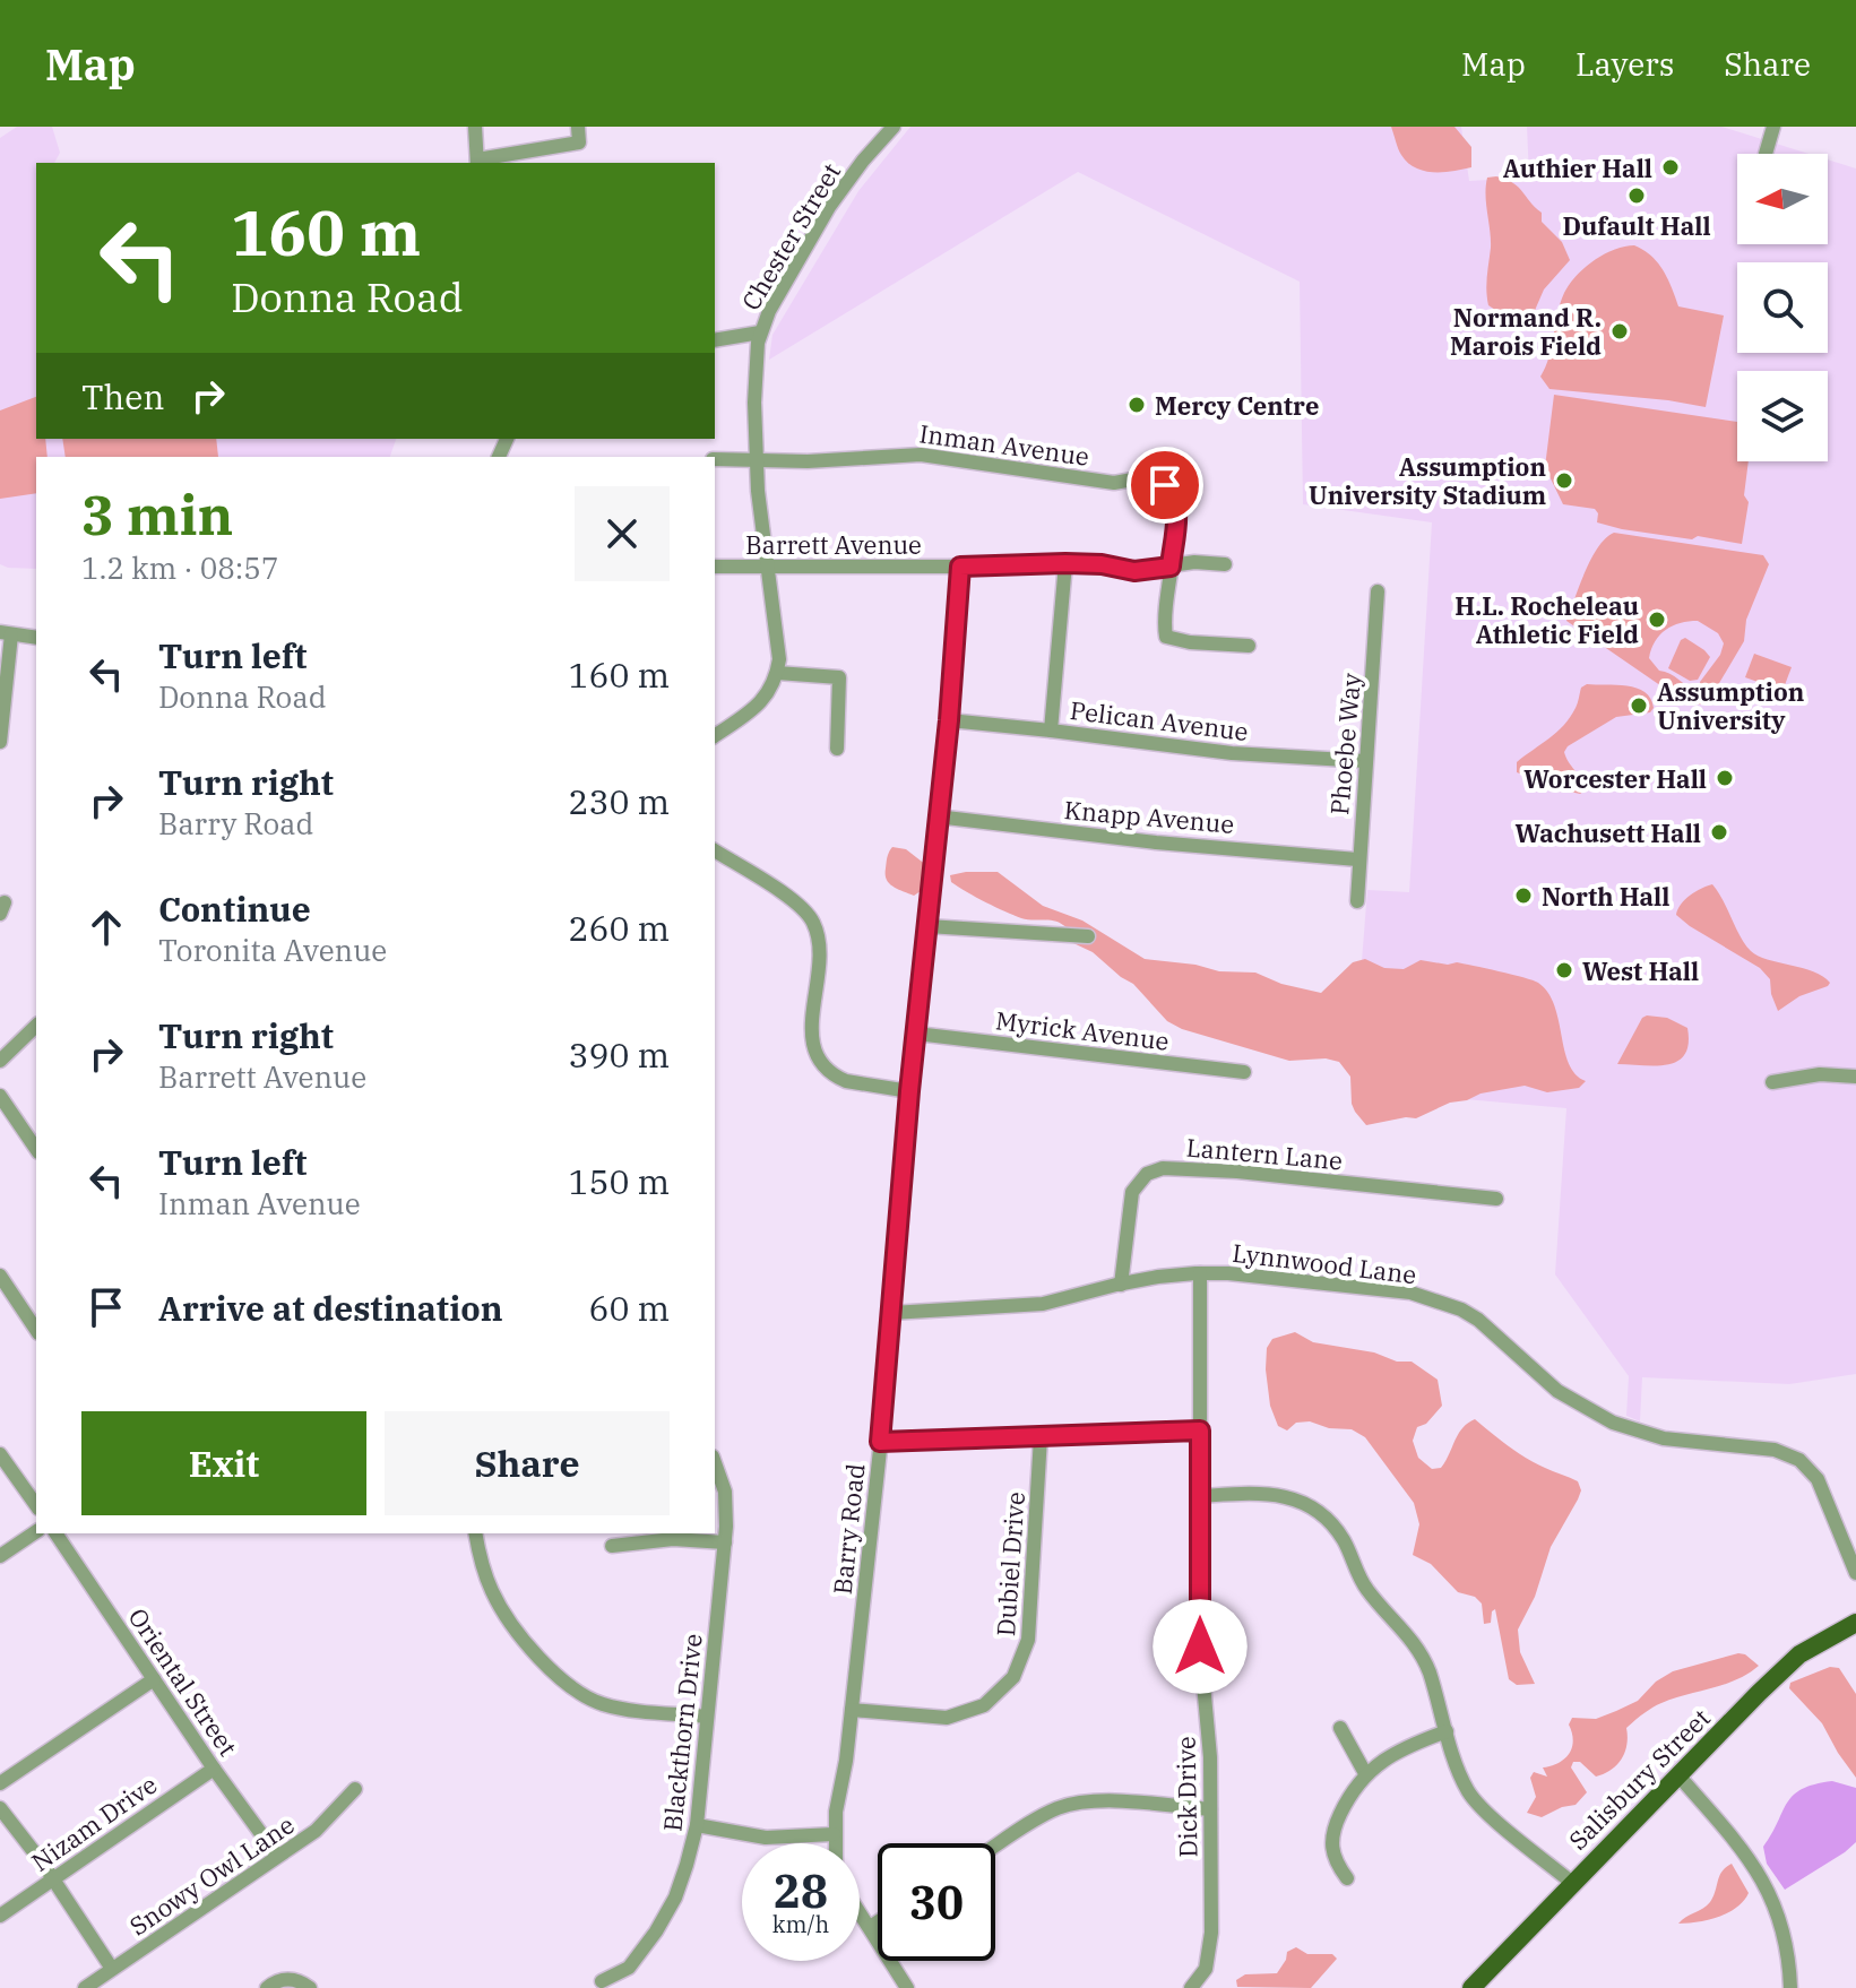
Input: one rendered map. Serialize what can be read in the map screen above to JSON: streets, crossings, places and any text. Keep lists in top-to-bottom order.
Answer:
{
  "streets": {
    "main road": ["Salisbury Street"],
    "street": [
      "Chester Street",
      "Inman Avenue",
      "Barrett Avenue",
      "Pelican Avenue",
      "Phoebe Way",
      "Knapp Avenue",
      "Myrick Avenue",
      "Lantern Lane",
      "Lynnwood Lane",
      "Barry Road",
      "Dubiel Drive",
      "Oriental Street",
      "Blackthorn Drive",
      "Dick Drive",
      "Nizam Drive",
      "Snowy Owl Lane"
    ]
  },
  "crossings": [
    ["Inman Avenue", "Barrett Avenue"],
    ["Barrett Avenue", "Barry Road"],
    ["Pelican Avenue", "Phoebe Way"],
    ["Pelican Avenue", "Barry Road"],
    ["Phoebe Way", "Knapp Avenue"],
    ["Knapp Avenue", "Barry Road"],
    ["Myrick Avenue", "Barry Road"],
    ["Lantern Lane", "Lynnwood Lane"],
    ["Lynnwood Lane", "Barry Road"],
    ["Lynnwood Lane", "Dick Drive"],
    ["Barry Road", "Dubiel Drive"],
    ["Oriental Street", "Nizam Drive"],
    ["Oriental Street", "Snowy Owl Lane"]
  ],
  "places": [
    "Authier Hall",
    "Dufault Hall",
    "Normand R. Marois Field",
    "Mercy Centre",
    "Assumption University Stadium",
    "H.L. Rocheleau Athletic Field",
    "Assumption University",
    "Worcester Hall",
    "Wachusett Hall",
    "North Hall",
    "West Hall"
  ],
  "north": "left",
  "page": {
    "header": "Map",
    "nav": ["Map", "Layers", "Share"],
    "turn": ["160 m", "Donna Road"],
    "then": "Then",
    "heading": ["3 min", "1.2 km · 08:57"],
    "list": [
      {
        "name": "Turn left",
        "note": "Donna Road",
        "value": "160 m"
      },
      {
        "name": "Turn right",
        "note": "Barry Road",
        "value": "230 m"
      },
      {
        "name": "Continue",
        "note": "Toronita Avenue",
        "value": "260 m"
      },
      {
        "name": "Turn right",
        "note": "Barrett Avenue",
        "value": "390 m"
      },
      {
        "name": "Turn left",
        "note": "Inman Avenue",
        "value": "150 m"
      },
      {
        "name": "Arrive at destination",
        "value": "60 m"
      }
    ],
    "buttons": ["Exit", "Share"],
    "speed": "28 km/h",
    "limit": "30"
  }
}
